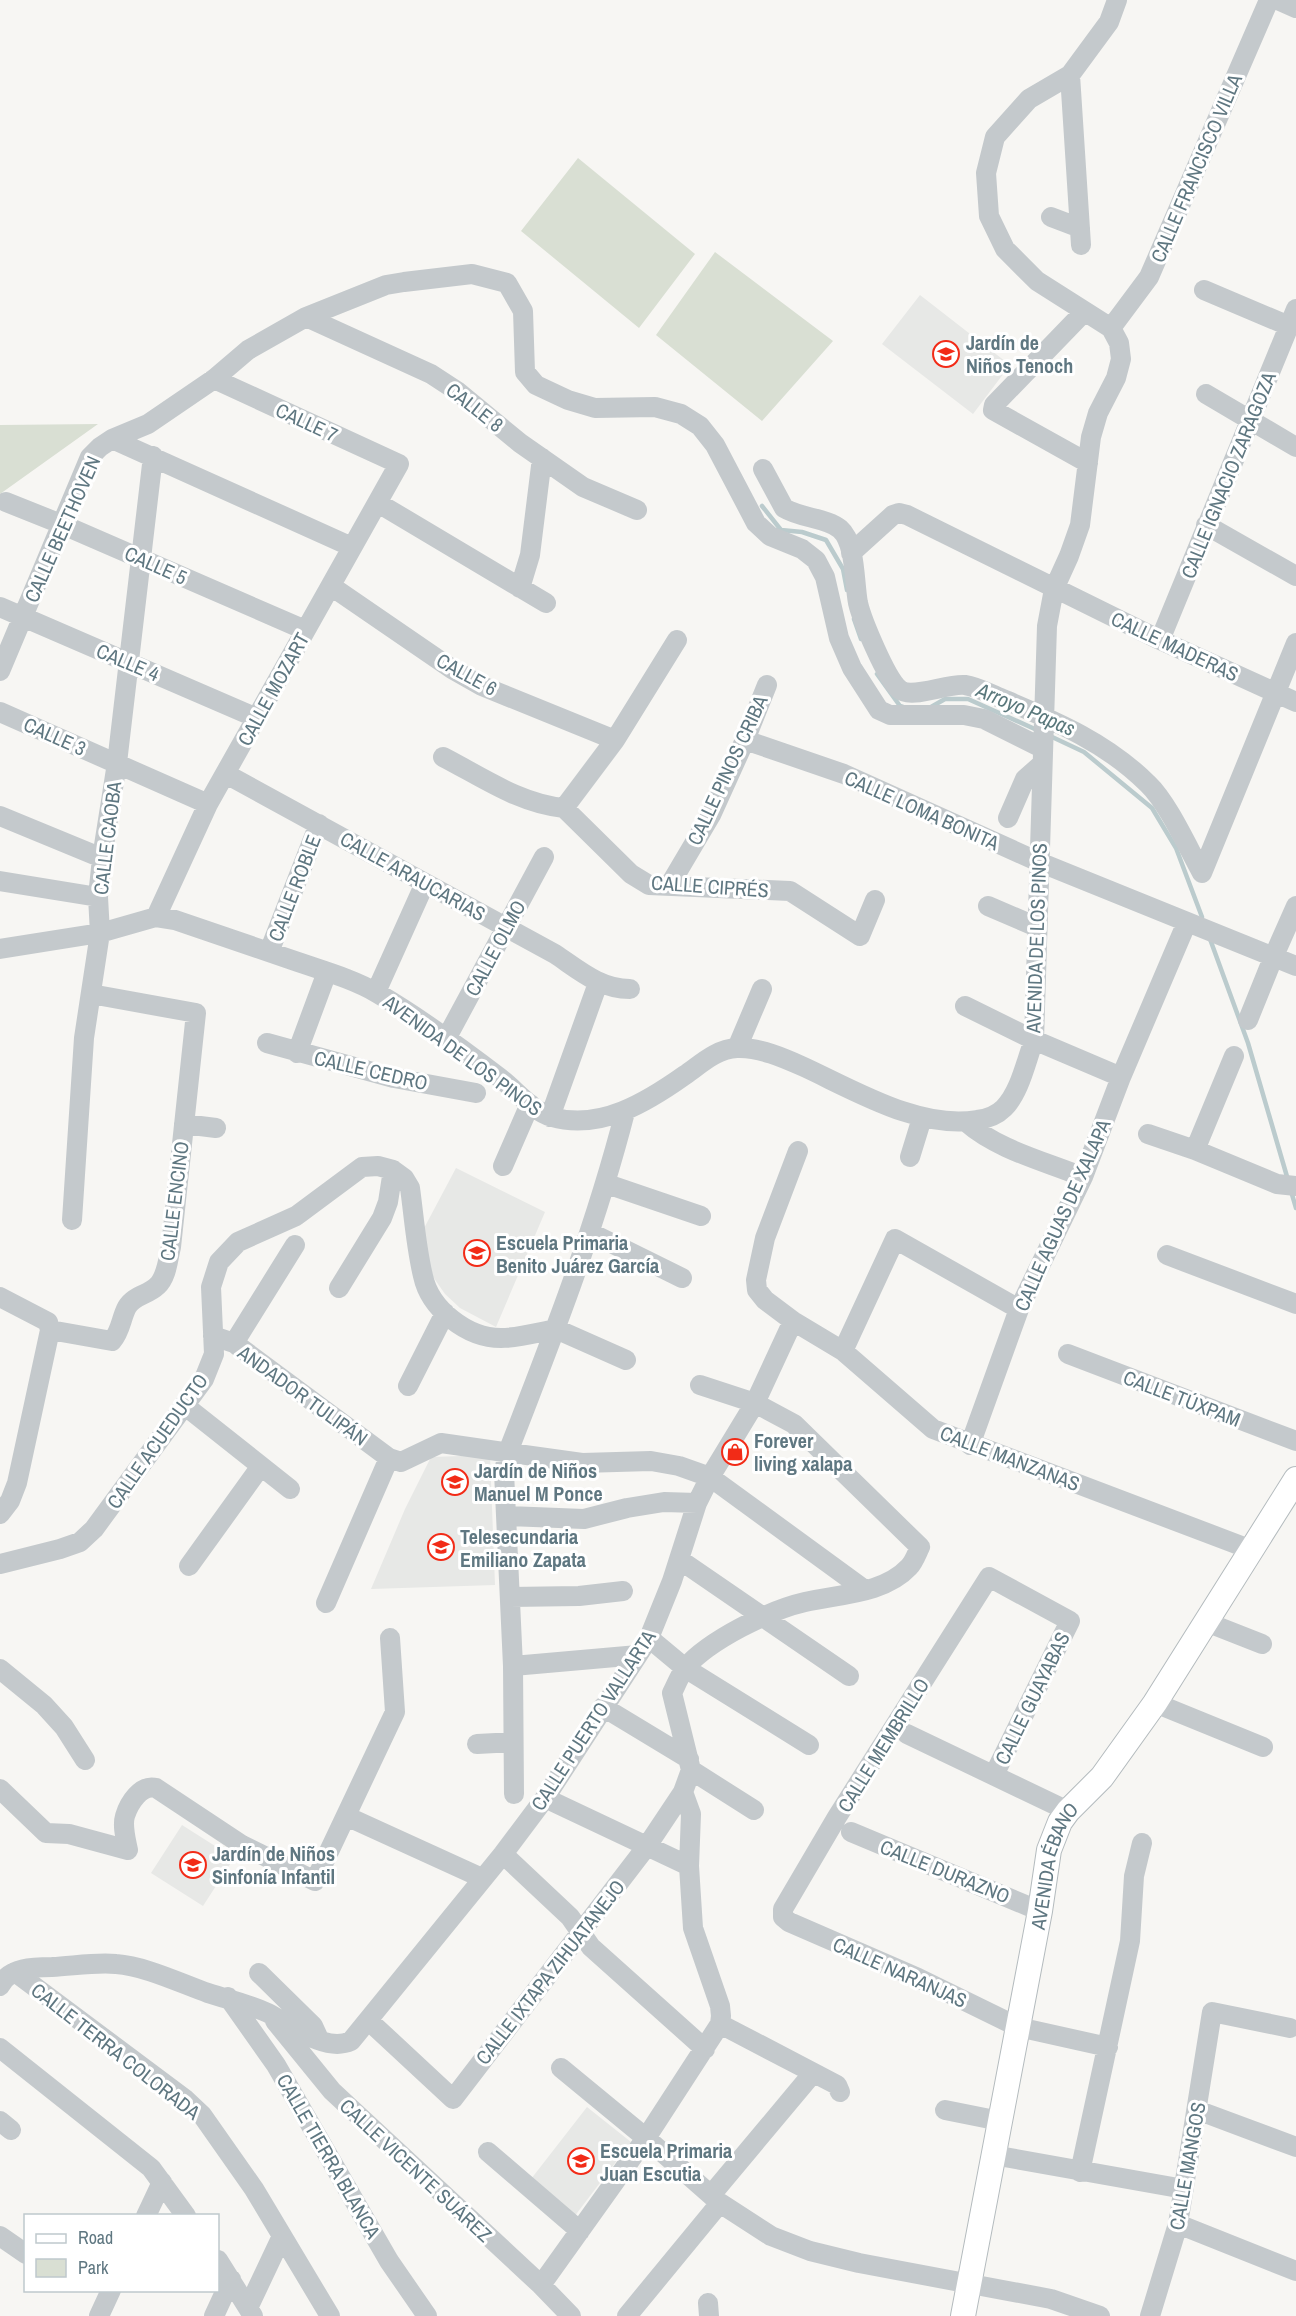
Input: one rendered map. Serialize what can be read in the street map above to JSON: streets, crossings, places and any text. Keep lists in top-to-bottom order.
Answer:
{
  "streets": {
    "main road": ["AVENIDA ÉBANO"],
    "street": [
      "CALLE FRANCISCO VILLA",
      "CALLE 8",
      "CALLE 7",
      "CALLE IGNACIO ZARAGOZA",
      "CALLE BEETHOVEN",
      "CALLE 5",
      "CALLE MADERAS",
      "CALLE 4",
      "CALLE 6",
      "CALLE MOZART",
      "CALLE 3",
      "CALLE PINOS CRIBA",
      "CALLE LOMA BONITA",
      "CALLE CAOBA",
      "CALLE ARAUCARIAS",
      "CALLE CIPRÉS",
      "CALLE ROBLE",
      "AVENIDA DE LOS PINOS",
      "CALLE OLMO",
      "CALLE CEDRO",
      "CALLE ENCINO",
      "CALLE AGUAS DE XALAPA",
      "ANDADOR TULIPÁN",
      "CALLE TÚXPAM",
      "CALLE ACUEDUCTO",
      "CALLE MANZANAS",
      "CALLE GUAYABAS",
      "CALLE PUERTO VALLARTA",
      "CALLE MEMBRILLO",
      "CALLE DURAZNO",
      "CALLE IXTAPA ZIHUATANEJO",
      "CALLE NARANJAS",
      "CALLE TERRA COLORADA",
      "CALLE TIERRA BLANCA",
      "CALLE MANGOS",
      "CALLE VICENTE SUÁREZ"
    ]
  },
  "crossings": [
    ["CALLE FRANCISCO VILLA", "AVENIDA DE LOS PINOS"],
    ["CALLE 8", "CALLE BEETHOVEN"],
    ["CALLE 7", "CALLE BEETHOVEN"],
    ["CALLE 7", "CALLE MOZART"],
    ["CALLE IGNACIO ZARAGOZA", "CALLE MADERAS"],
    ["CALLE BEETHOVEN", "CALLE 5"],
    ["CALLE BEETHOVEN", "CALLE 4"],
    ["CALLE BEETHOVEN", "AVENIDA DE LOS PINOS"],
    ["CALLE 5", "CALLE MOZART"],
    ["CALLE 5", "CALLE CAOBA"],
    ["CALLE MADERAS", "AVENIDA DE LOS PINOS"],
    ["CALLE 4", "CALLE MOZART"],
    ["CALLE 4", "CALLE CAOBA"],
    ["CALLE 6", "CALLE MOZART"],
    ["CALLE MOZART", "CALLE 3"],
    ["CALLE MOZART", "CALLE ARAUCARIAS"],
    ["CALLE MOZART", "AVENIDA DE LOS PINOS"],
    ["CALLE 3", "CALLE CAOBA"],
    ["CALLE PINOS CRIBA", "CALLE LOMA BONITA"],
    ["CALLE PINOS CRIBA", "CALLE CIPRÉS"],
    ["CALLE LOMA BONITA", "AVENIDA DE LOS PINOS"],
    ["CALLE LOMA BONITA", "CALLE AGUAS DE XALAPA"],
    ["CALLE CAOBA", "AVENIDA DE LOS PINOS"],
    ["CALLE CAOBA", "CALLE ENCINO"],
    ["CALLE ARAUCARIAS", "CALLE ROBLE"],
    ["CALLE ARAUCARIAS", "CALLE OLMO"],
    ["CALLE ROBLE", "AVENIDA DE LOS PINOS"],
    ["AVENIDA DE LOS PINOS", "CALLE OLMO"],
    ["CALLE AGUAS DE XALAPA", "CALLE MANZANAS"],
    ["ANDADOR TULIPÁN", "CALLE ACUEDUCTO"],
    ["CALLE MANZANAS", "CALLE PUERTO VALLARTA"],
    ["CALLE MANZANAS", "AVENIDA ÉBANO"],
    ["CALLE GUAYABAS", "CALLE MEMBRILLO"],
    ["CALLE PUERTO VALLARTA", "CALLE IXTAPA ZIHUATANEJO"],
    ["CALLE MEMBRILLO", "CALLE NARANJAS"],
    ["AVENIDA ÉBANO", "CALLE DURAZNO"],
    ["AVENIDA ÉBANO", "CALLE NARANJAS"]
  ],
  "water": ["Arroyo Papas"],
  "places": {
    "school or university": [
      "Jardín de Niños Tenoch",
      "Escuela Primaria Benito Juárez García",
      "Jardín de Niños Manuel M Ponce",
      "Telesecundaria Emiliano Zapata",
      "Jardín de Niños Sinfonía Infantil",
      "Escuela Primaria Juan Escutia"
    ],
    "shop": ["Forever living xalapa"]
  },
  "legend": ["Road", "Park"]
}
